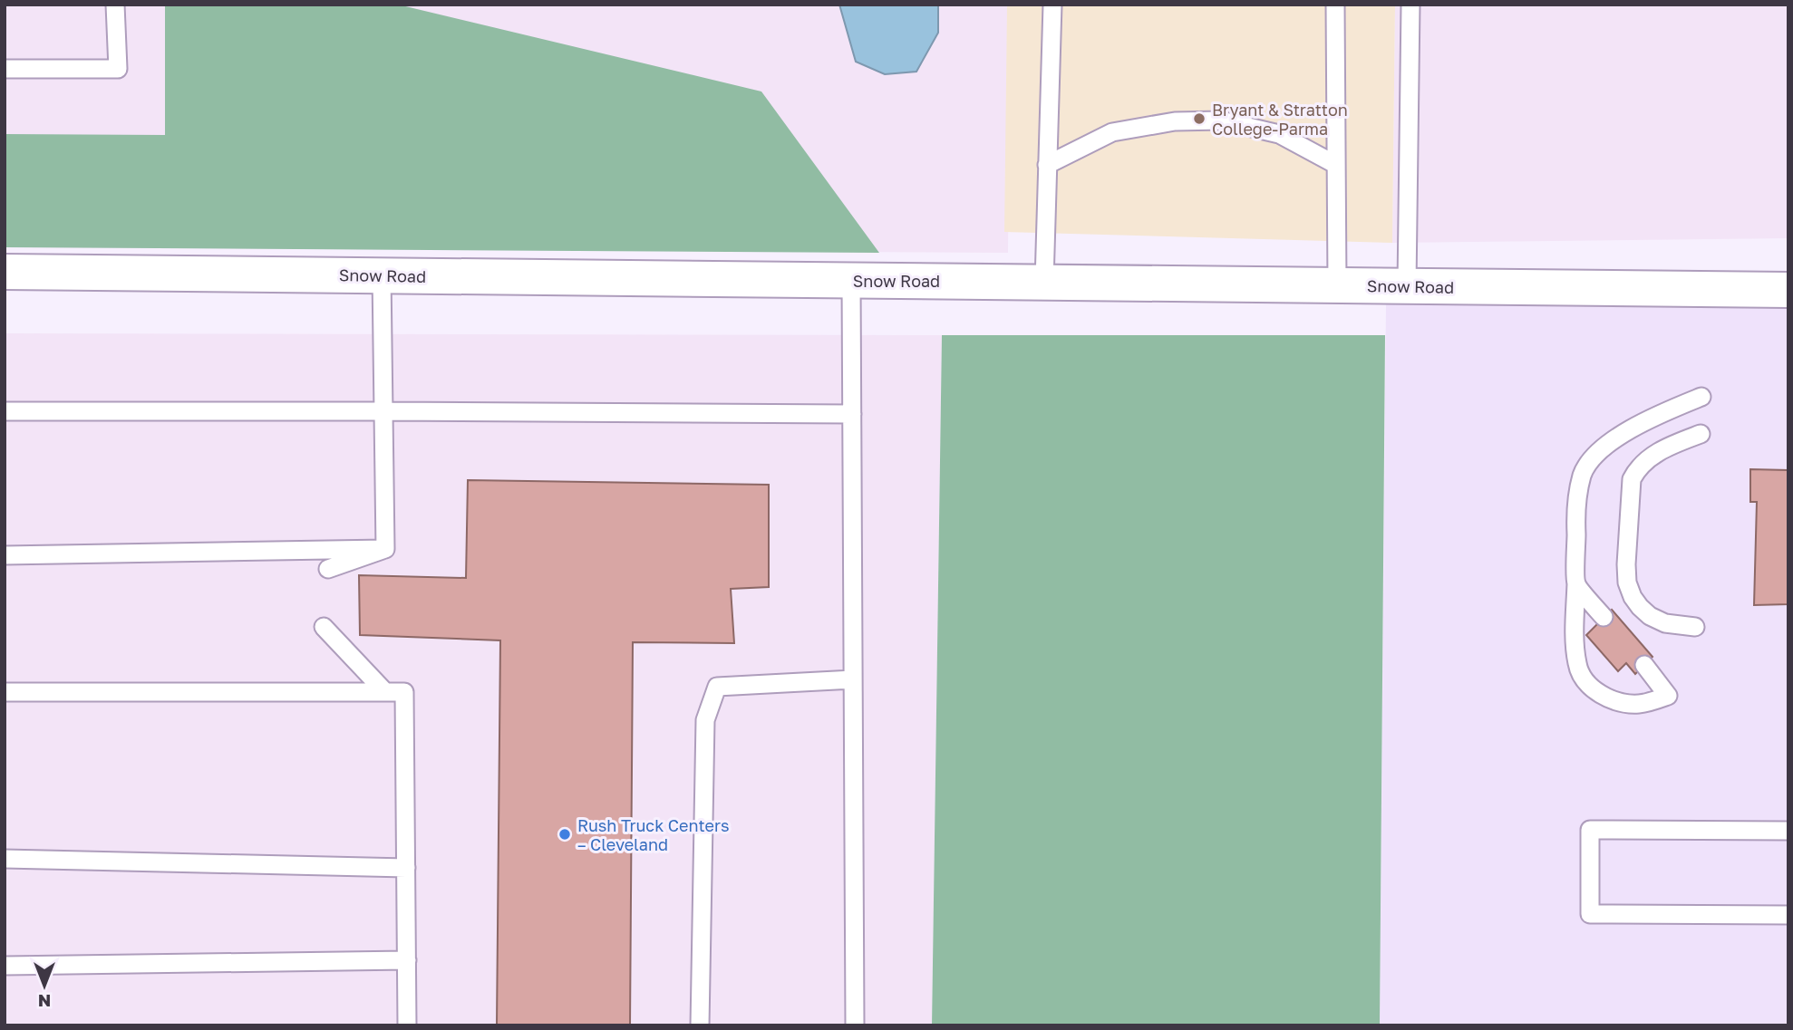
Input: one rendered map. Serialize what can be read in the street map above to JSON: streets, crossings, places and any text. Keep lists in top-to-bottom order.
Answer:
{
  "streets": {
    "main road": ["Snow Road"]
  },
  "places": ["Bryant & Stratton College-Parma", "Rush Truck Centers – Cleveland"],
  "north": "bottom"
}
